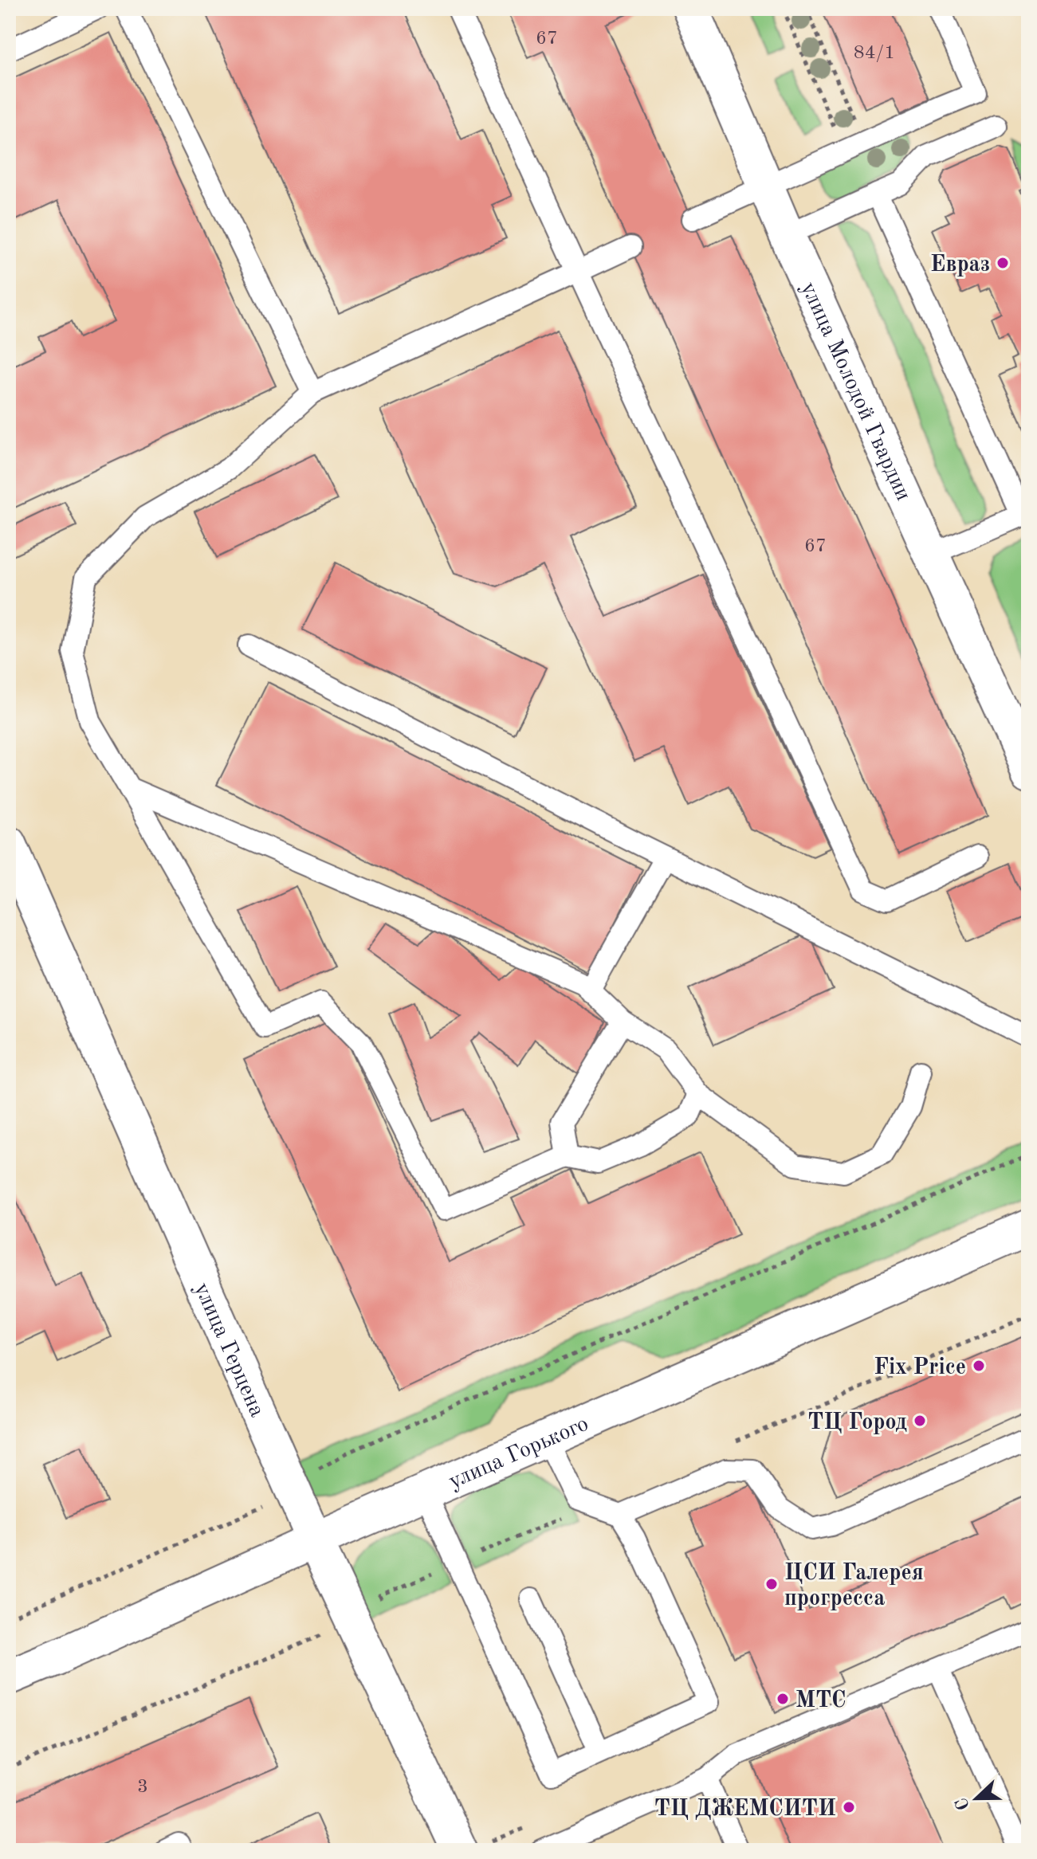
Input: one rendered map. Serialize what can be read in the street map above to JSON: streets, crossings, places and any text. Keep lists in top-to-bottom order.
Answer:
{
  "streets": {
    "street": ["улица Молодой Гвардии", "улица Герцена", "улица Горького"]
  },
  "crossings": [
    ["улица Герцена", "улица Горького"]
  ],
  "places": [
    "Евраз",
    "Fix Price",
    "ТЦ Город",
    "ЦСИ Галерея прогресса",
    "МТС",
    "ТЦ ДЖЕМСИТИ"
  ],
  "house_numbers": [
    "67",
    "84/1",
    "67",
    "3"
  ],
  "north": "left"
}
